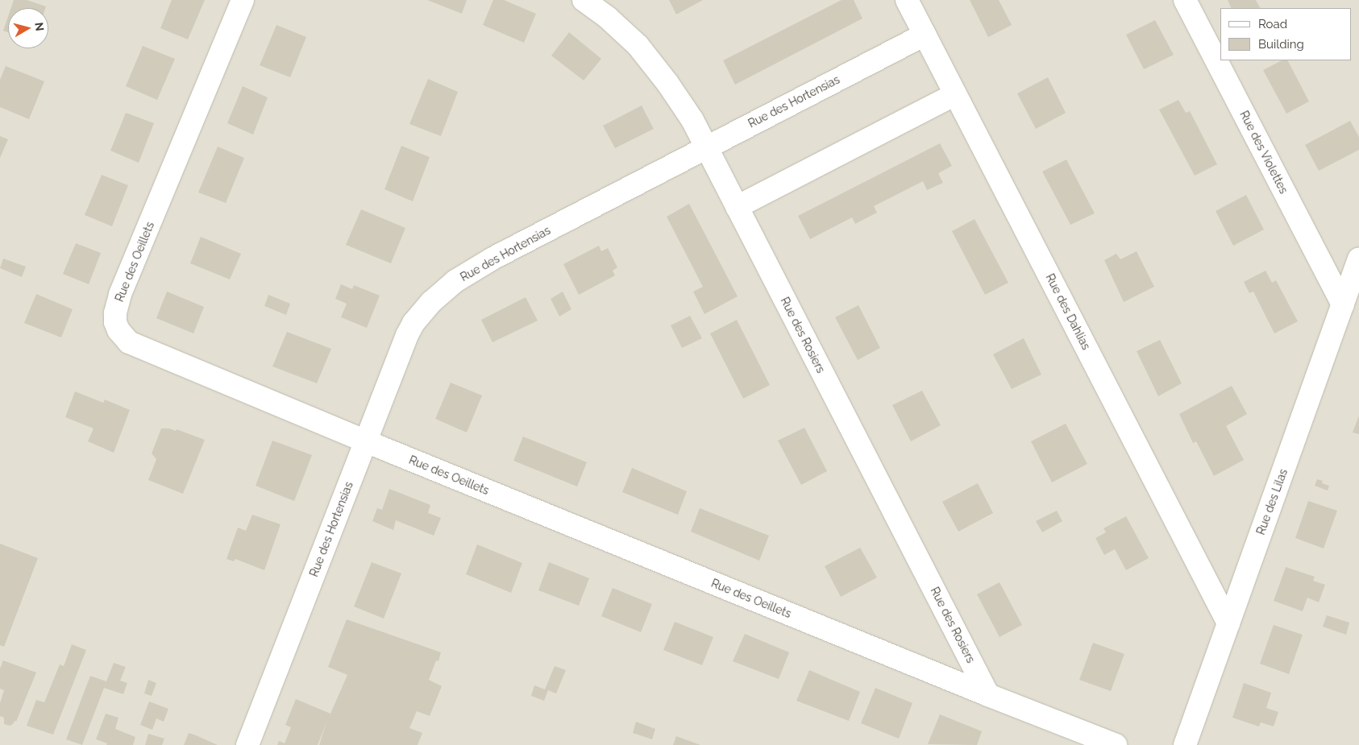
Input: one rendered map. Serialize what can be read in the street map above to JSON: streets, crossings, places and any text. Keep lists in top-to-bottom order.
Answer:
{
  "streets": {
    "street": [
      "Rue des Hortensias",
      "Rue des Violettes",
      "Rue des Oeillets",
      "Rue des Dahlias",
      "Rue des Rosiers",
      "Rue des Lilas"
    ]
  },
  "crossings": [
    ["Rue des Hortensias", "Rue des Oeillets"],
    ["Rue des Hortensias", "Rue des Dahlias"],
    ["Rue des Hortensias", "Rue des Rosiers"],
    ["Rue des Violettes", "Rue des Lilas"],
    ["Rue des Oeillets", "Rue des Rosiers"],
    ["Rue des Dahlias", "Rue des Lilas"]
  ],
  "legend": ["Road", "Building"],
  "north": "right"
}
